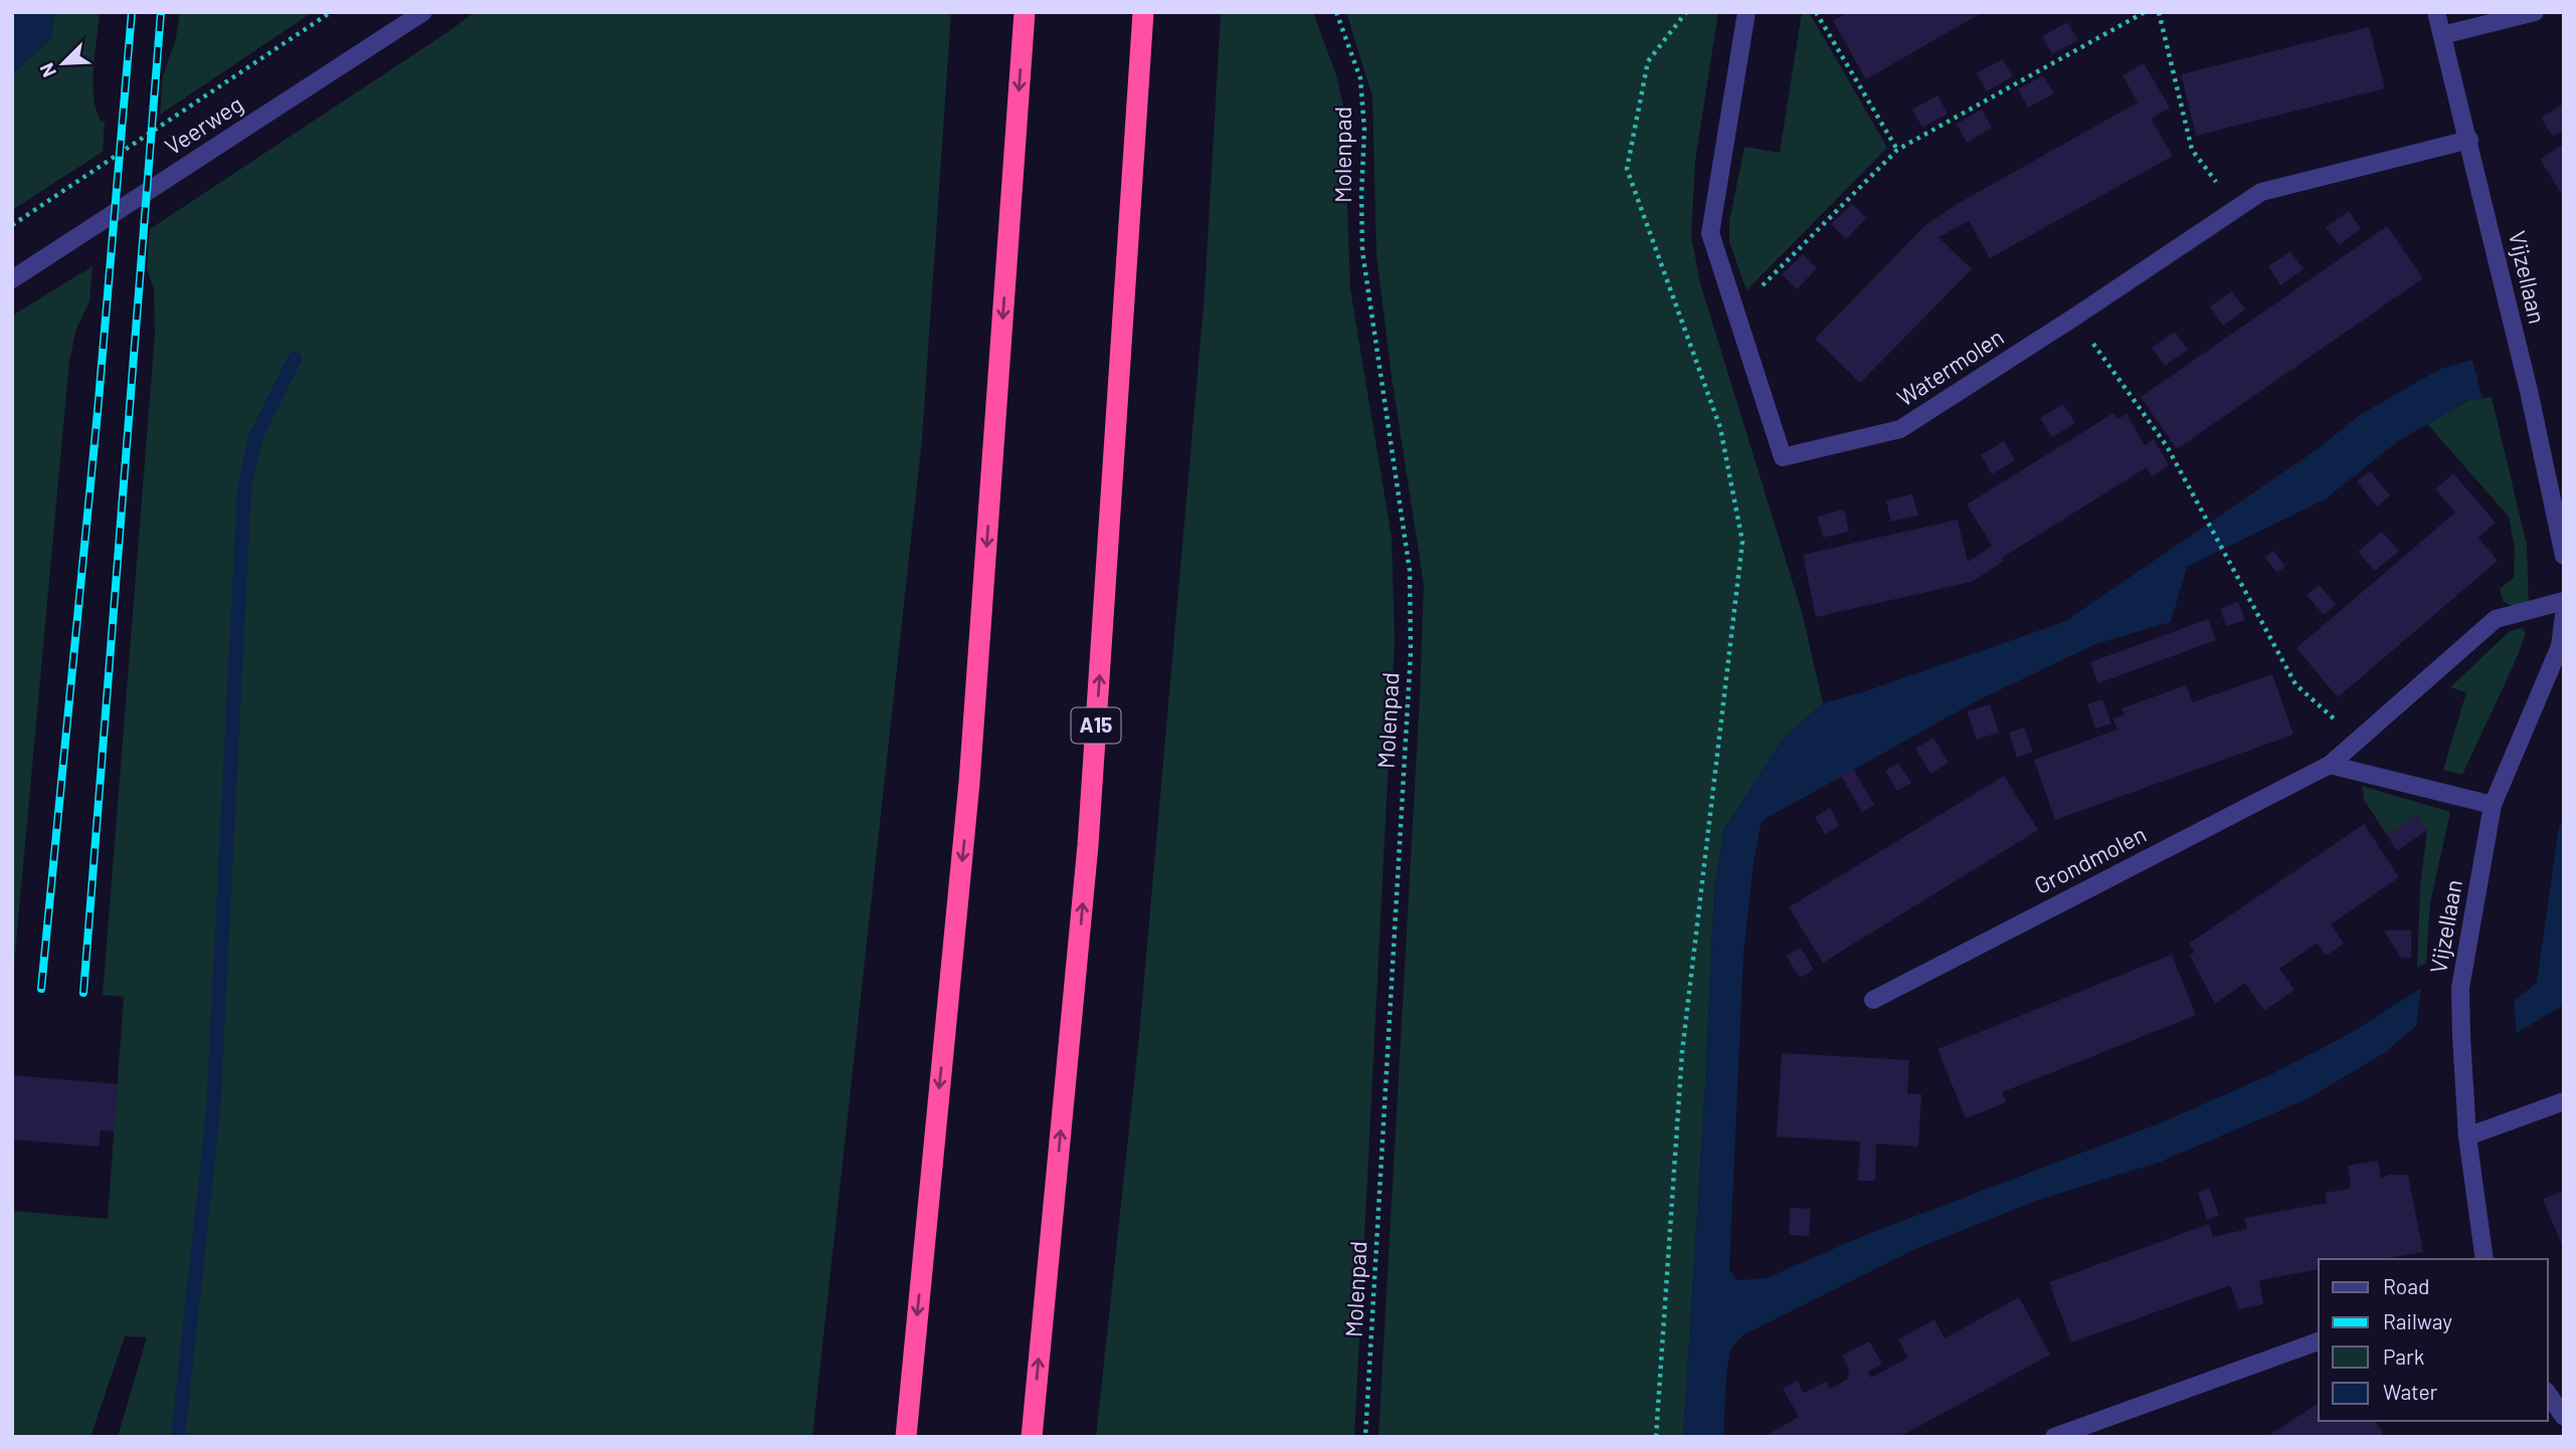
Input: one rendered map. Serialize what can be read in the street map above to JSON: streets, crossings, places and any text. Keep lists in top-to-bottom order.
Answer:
{
  "streets": {
    "highway": ["A15"],
    "street": [
      "Veerweg",
      "Vijzellaan",
      "Watermolen",
      "Grondmolen"
    ],
    "path": ["Molenpad"]
  },
  "crossings": [
    ["Vijzellaan", "Watermolen"]
  ],
  "legend": [
    "Road",
    "Railway",
    "Park",
    "Water"
  ],
  "north": "bottom left"
}
